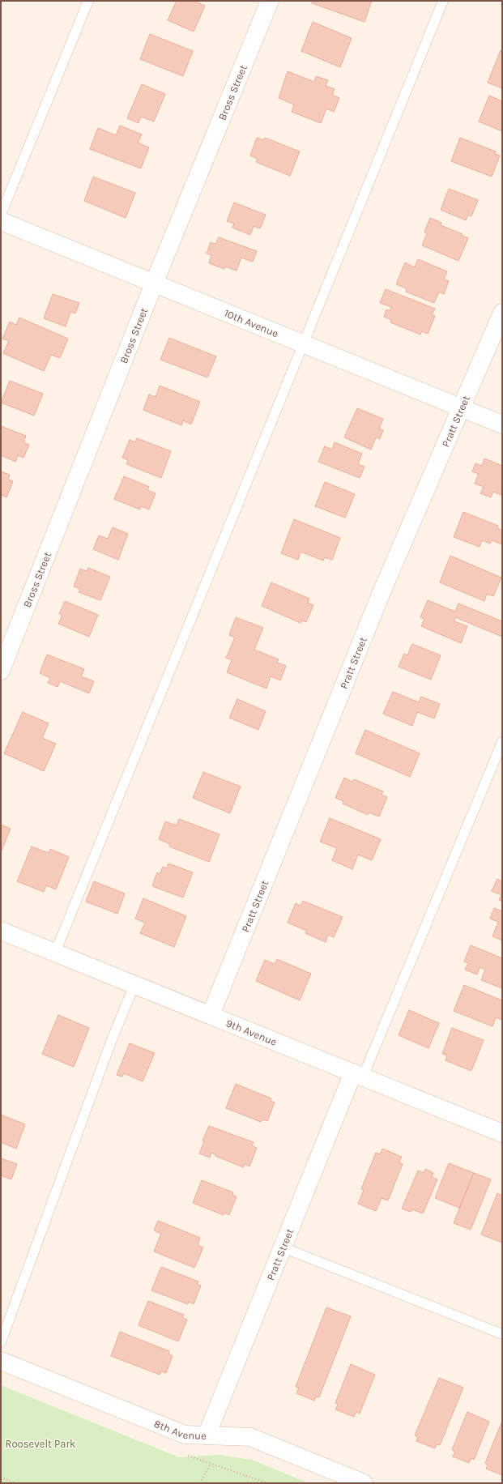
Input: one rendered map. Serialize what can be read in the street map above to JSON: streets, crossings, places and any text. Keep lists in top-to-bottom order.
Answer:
{
  "streets": {
    "street": [
      "Bross Street",
      "10th Avenue",
      "Pratt Street",
      "9th Avenue",
      "8th Avenue"
    ]
  },
  "crossings": [
    ["Bross Street", "10th Avenue"],
    ["10th Avenue", "Pratt Street"],
    ["Pratt Street", "9th Avenue"],
    ["Pratt Street", "8th Avenue"]
  ],
  "parks": ["Roosevelt Park"]
}
